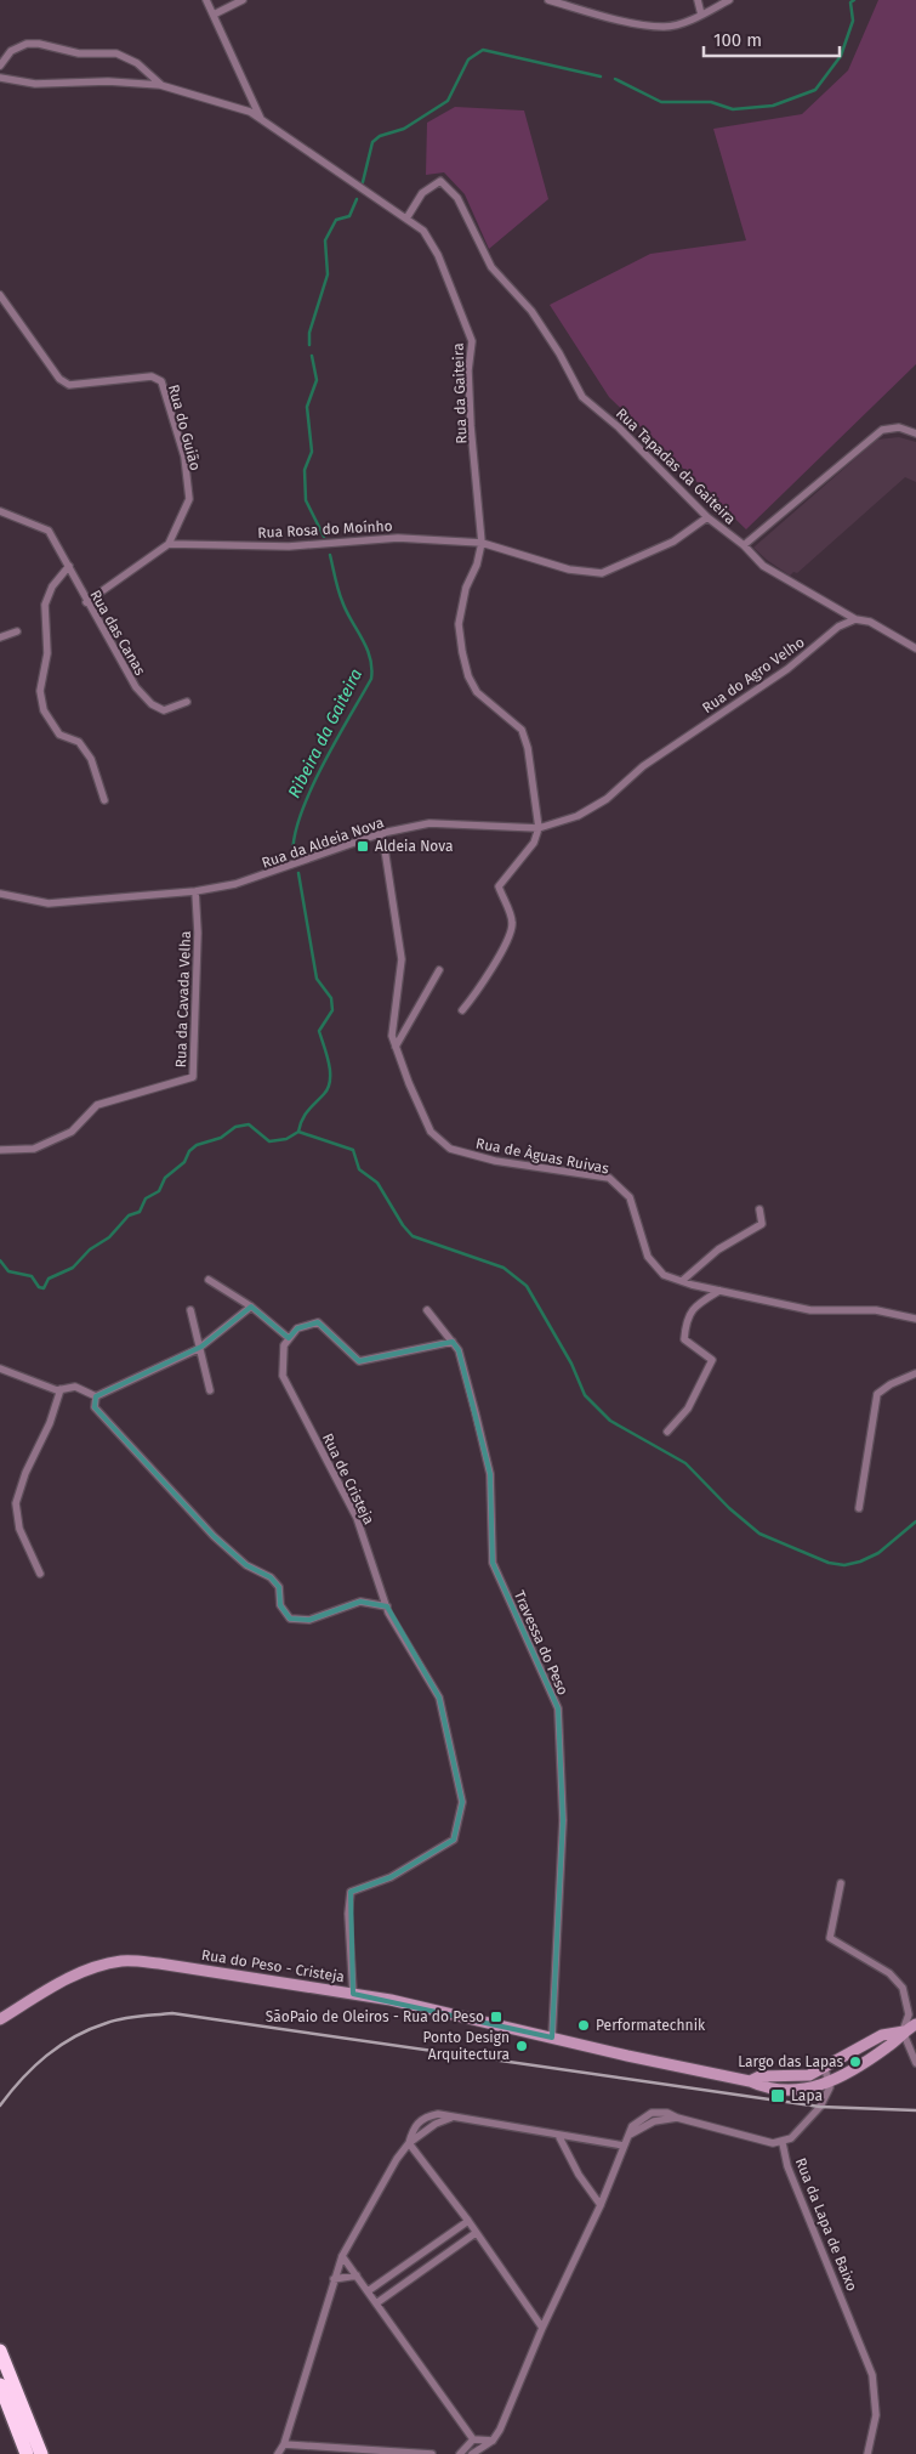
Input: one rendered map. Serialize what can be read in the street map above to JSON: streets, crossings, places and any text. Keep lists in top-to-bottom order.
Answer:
{
  "streets": {
    "main road": ["Rua do Peso - Cristeja"],
    "street": [
      "Rua da Gaiteira",
      "Rua do Guião",
      "Rua Tapadas da Gaiteira",
      "Rua Rosa do Moínho",
      "Rua das Canas",
      "Rua do Agro Velho",
      "Rua da Aldeia Nova",
      "Rua da Cavada Velha",
      "Rua de Àguas Ruivas",
      "Rua de Cristeja",
      "Travessa do Peso",
      "Rua da Lapa de Baixo"
    ]
  },
  "crossings": [
    ["Rua da Gaiteira", "Rua Tapadas da Gaiteira"],
    ["Rua da Gaiteira", "Rua Rosa do Moínho"],
    ["Rua do Guião", "Rua Rosa do Moínho"],
    ["Rua Tapadas da Gaiteira", "Rua Rosa do Moínho"],
    ["Rua Tapadas da Gaiteira", "Rua do Agro Velho"],
    ["Rua do Agro Velho", "Rua da Aldeia Nova"],
    ["Rua da Aldeia Nova", "Rua da Cavada Velha"],
    ["Rua da Aldeia Nova", "Rua de Àguas Ruivas"],
    ["Rua de Cristeja", "Rua do Peso - Cristeja"],
    ["Travessa do Peso", "Rua do Peso - Cristeja"],
    ["Rua do Peso - Cristeja", "Rua da Lapa de Baixo"]
  ],
  "water": ["Ribeira da Gaiteira"],
  "places": {
    "transit": ["Aldeia Nova", "SãoPaio de Oleiros - Rua do Peso", "Lapa"],
    "other": ["Performatechnik", "Ponto Design Arquitectura", "Largo das Lapas"]
  },
  "scale_bar": "100 m"
}
